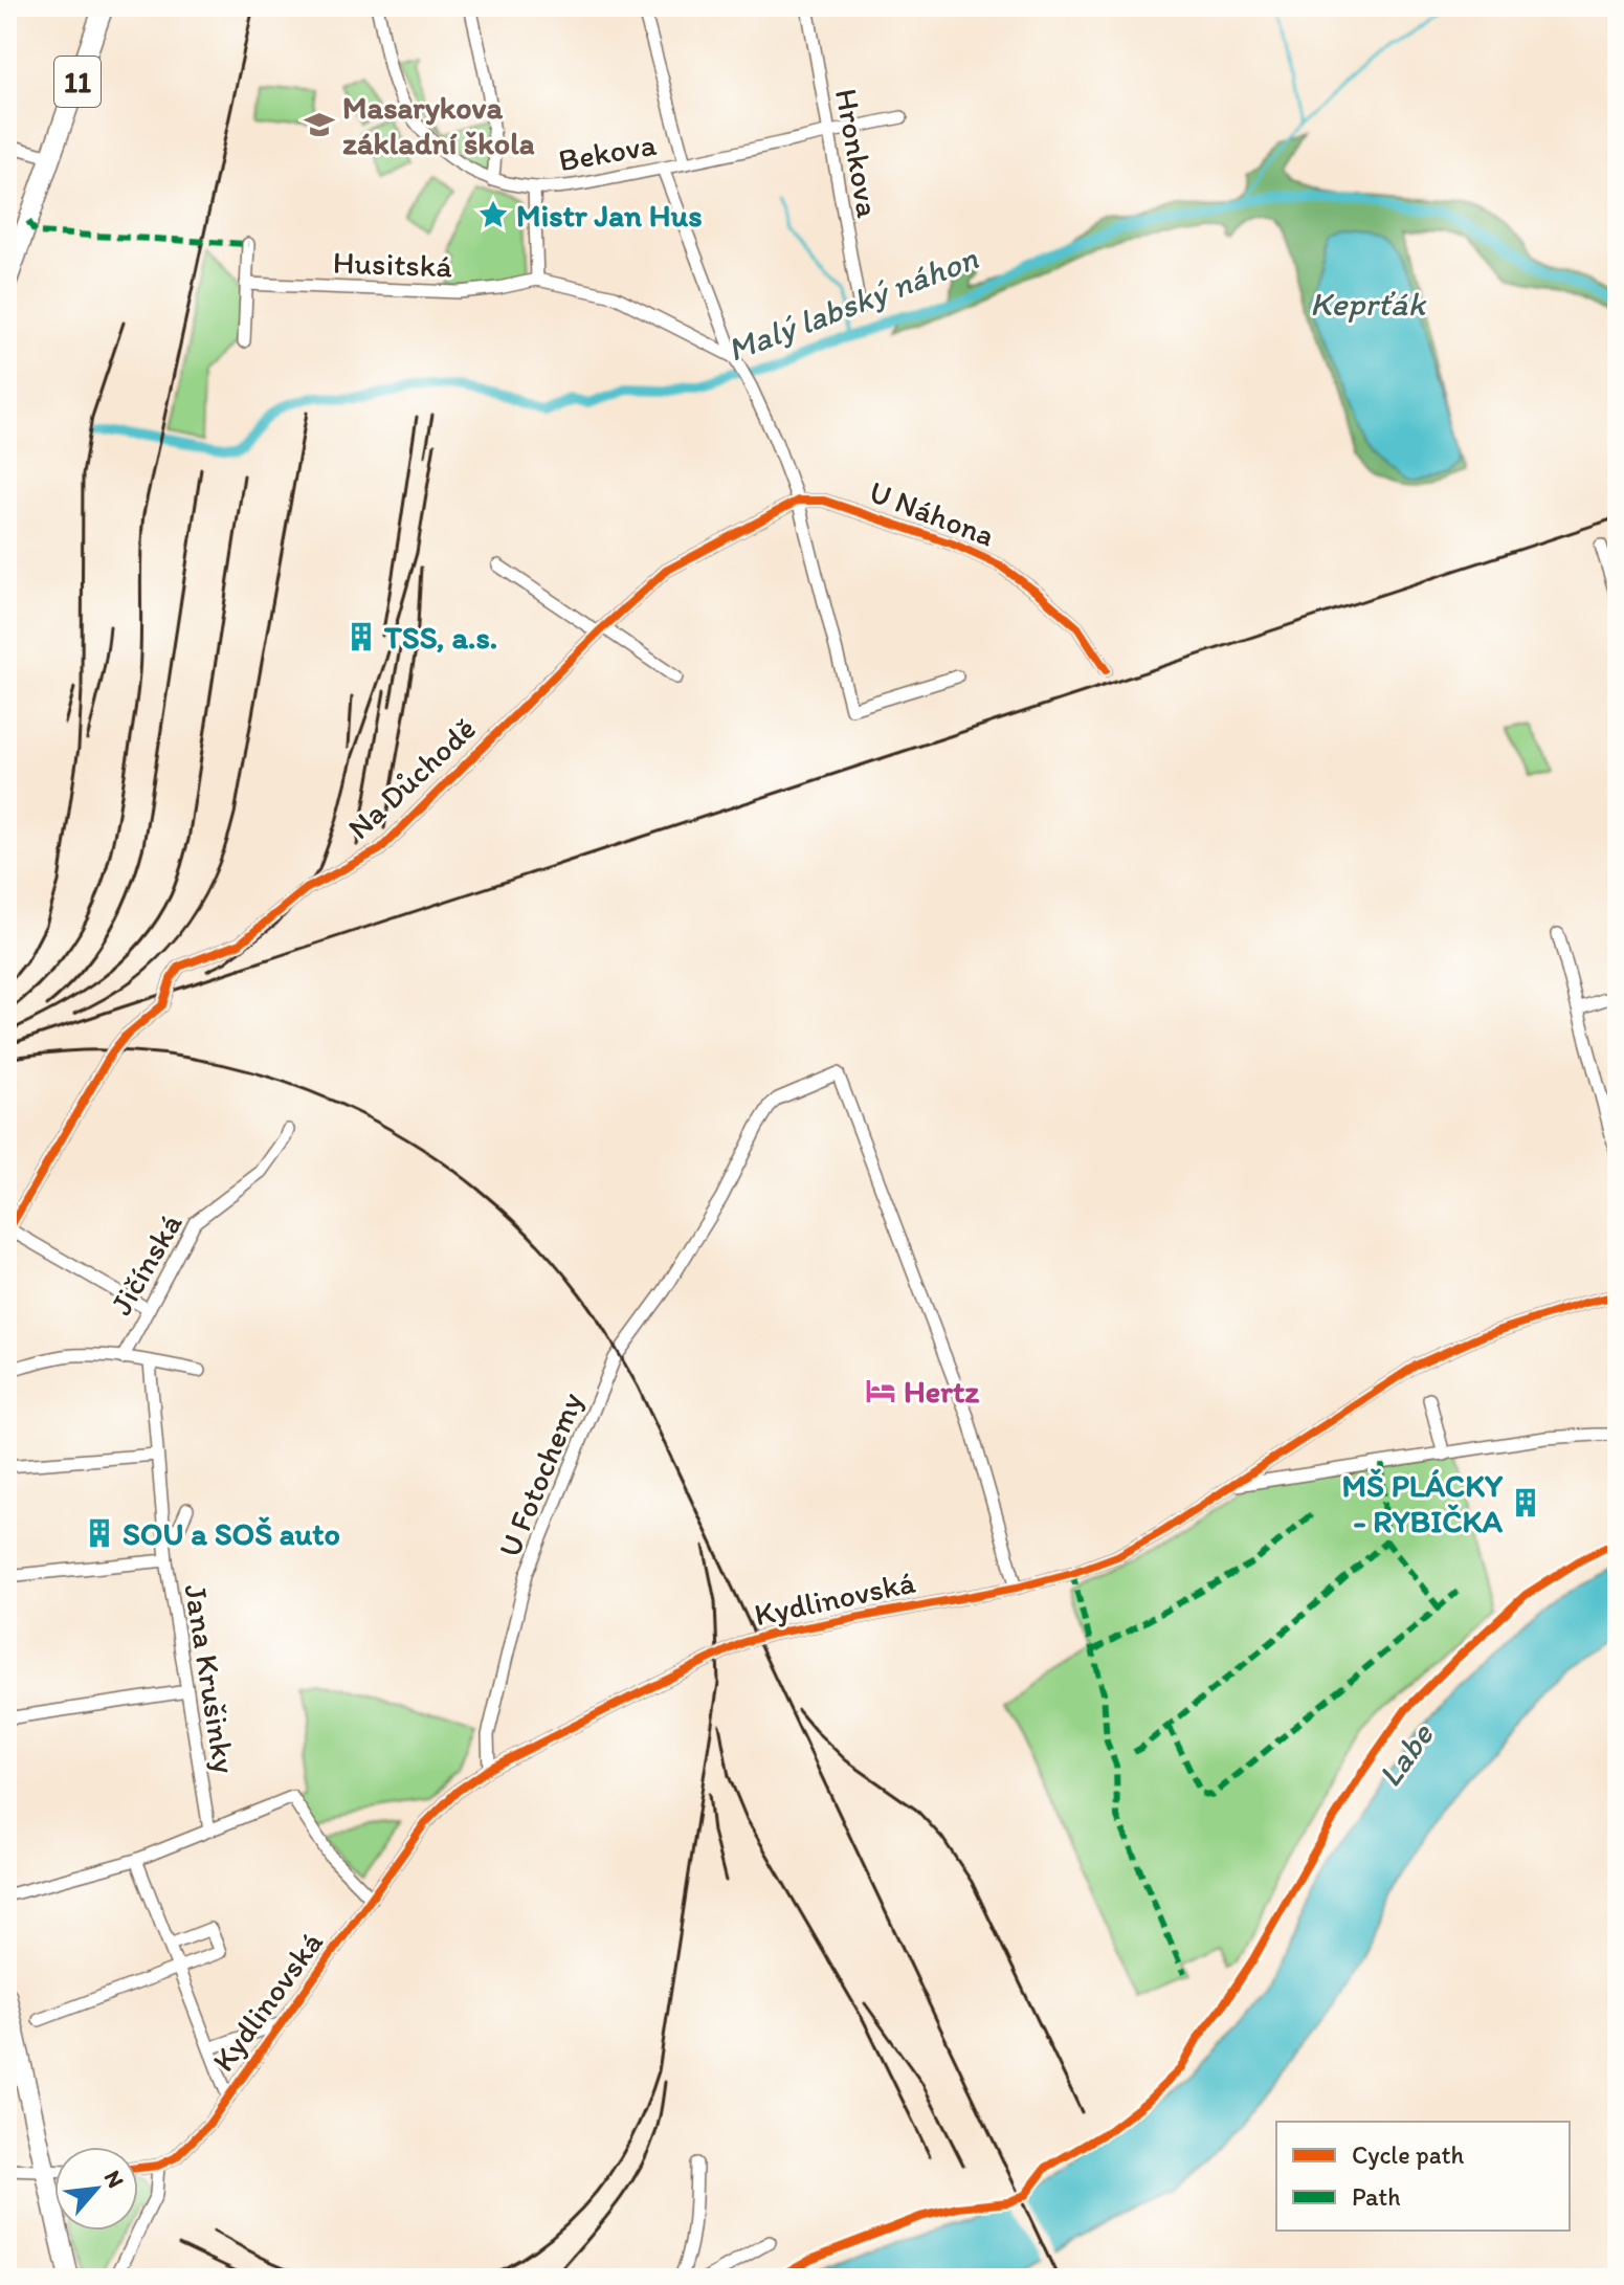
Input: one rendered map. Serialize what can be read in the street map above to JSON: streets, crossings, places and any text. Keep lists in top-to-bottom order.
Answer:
{
  "streets": {
    "main road": ["11"],
    "street": [
      "Bekova",
      "Hronkova",
      "Husitská",
      "U Náhona",
      "Na Důchodě",
      "Jičínská",
      "U Fotochemy",
      "Kydlinovská",
      "Jana Krušinky"
    ]
  },
  "crossings": [
    ["Bekova", "Hronkova"],
    ["U Náhona", "Na Důchodě"],
    ["U Fotochemy", "Kydlinovská"]
  ],
  "water": ["Malý labský náhon", "Keprťák", "Labe"],
  "places": {
    "school or university": ["Masarykova základní škola"],
    "place": ["Mistr Jan Hus"],
    "building": ["TSS, a.s.", "MŠ PLÁCKY - RYBIČKA", "SOU a SOŠ auto"],
    "hotel": ["Hertz"]
  },
  "legend": ["Cycle path", "Path"],
  "north": "top right"
}
